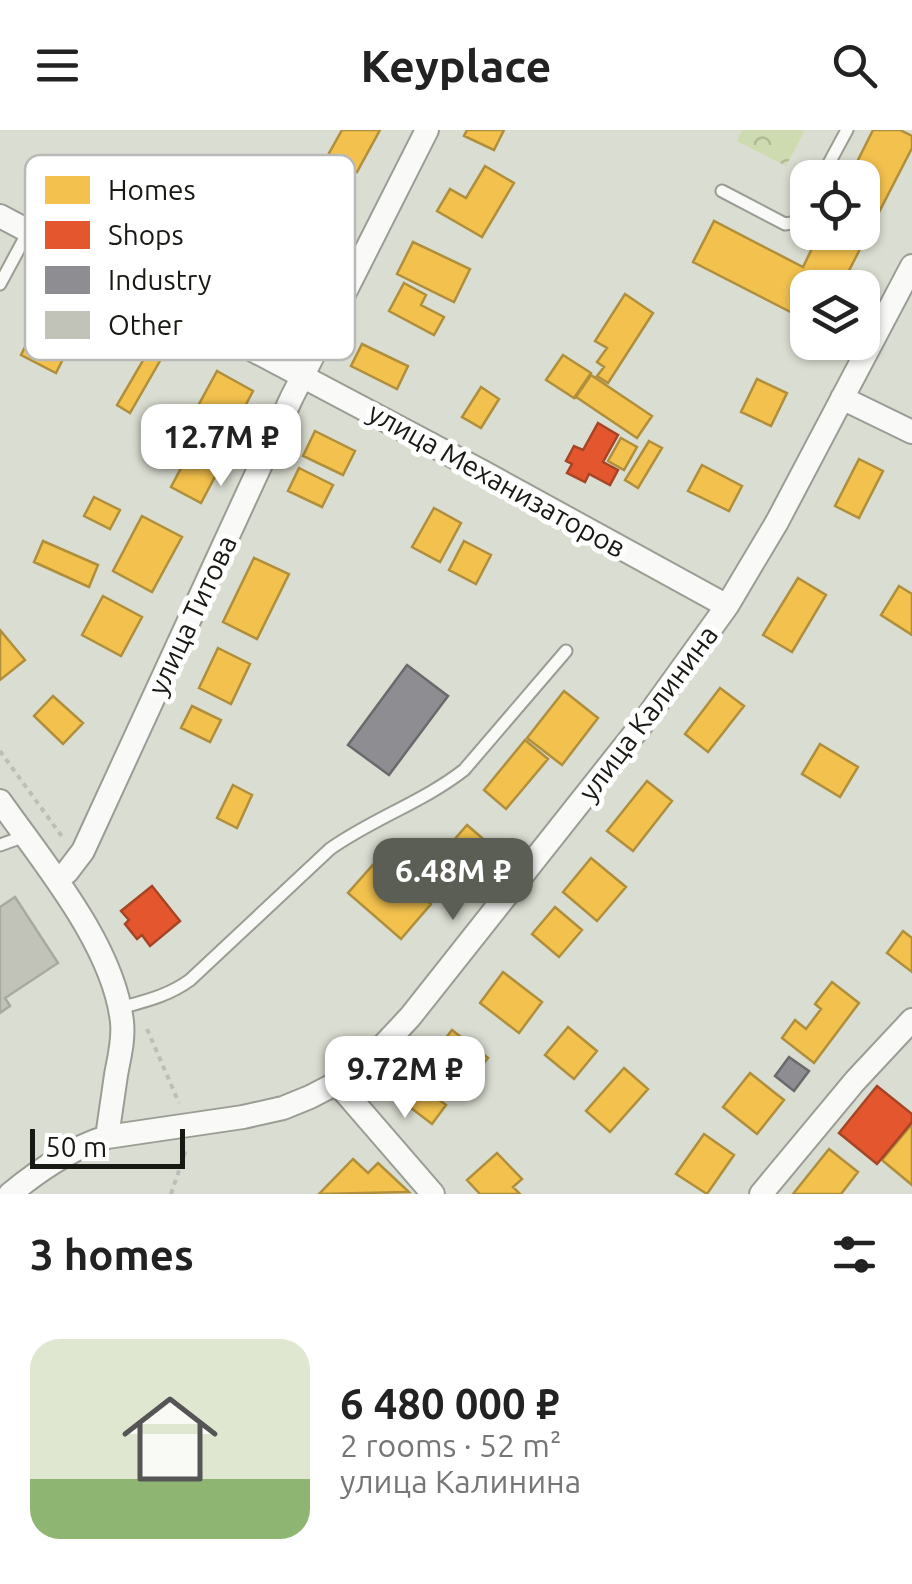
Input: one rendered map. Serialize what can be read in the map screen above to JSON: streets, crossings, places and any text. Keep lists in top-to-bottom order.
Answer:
{
  "streets": {
    "street": ["улица Механизаторов", "улица Титова", "улица Калинина"]
  },
  "crossings": [
    ["улица Механизаторов", "улица Титова"],
    ["улица Механизаторов", "улица Калинина"]
  ],
  "legend": [
    "Homes",
    "Shops",
    "Industry",
    "Other"
  ],
  "scale_bar": "50 m",
  "page": {
    "header": "Keyplace",
    "price": ["12.7M ₽", "6.48M ₽", "9.72M ₽"],
    "scale": "50 m",
    "heading": "3 homes",
    "list": [
      {
        "name": "6 480 000 ₽",
        "note": "2 rooms · 52 m² · улица Калинина"
      }
    ]
  }
}
